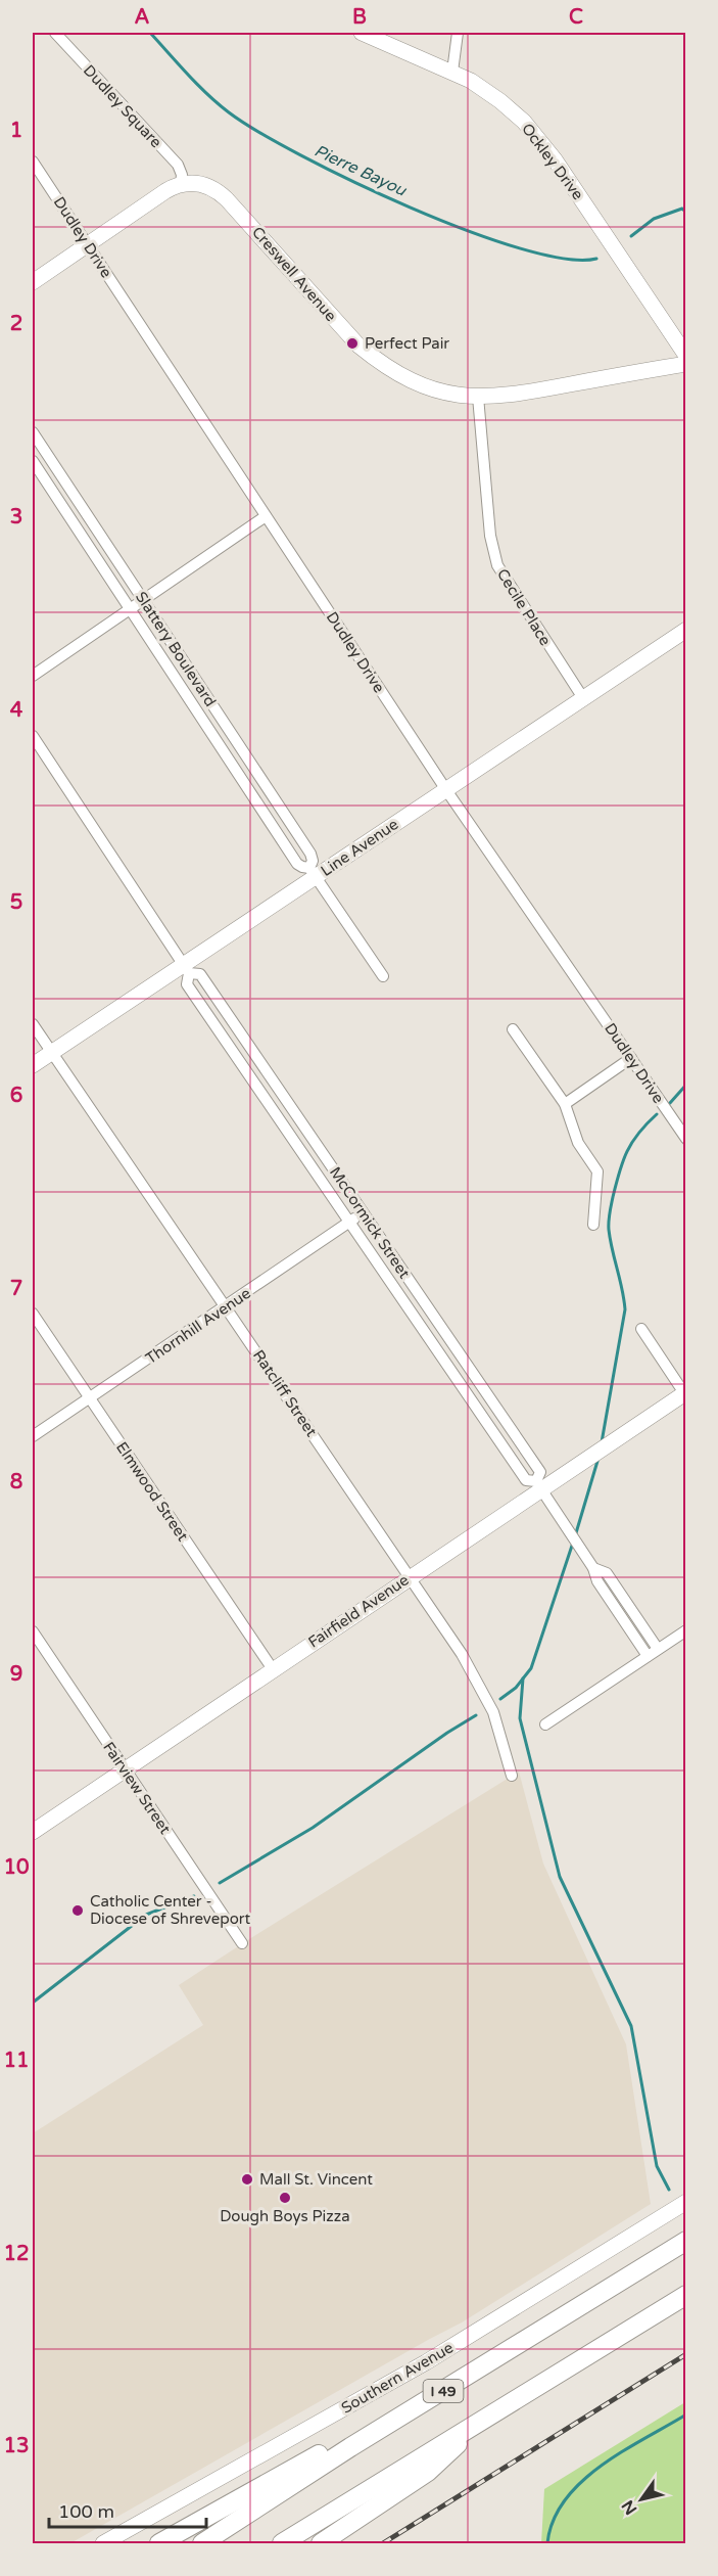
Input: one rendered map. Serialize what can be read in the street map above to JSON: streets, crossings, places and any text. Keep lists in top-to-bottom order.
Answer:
{
  "streets": {
    "highway": ["I 49"],
    "street": [
      "Dudley Square",
      "Ockley Drive",
      "Dudley Drive",
      "Creswell Avenue",
      "Cecile Place",
      "Slattery Boulevard",
      "Line Avenue",
      "McCormick Street",
      "Thornhill Avenue",
      "Ratcliff Street",
      "Elmwood Street",
      "Fairfield Avenue",
      "Fairview Street",
      "Southern Avenue"
    ]
  },
  "crossings": [
    ["Dudley Square", "Creswell Avenue"],
    ["Dudley Drive", "Line Avenue"],
    ["Creswell Avenue", "Cecile Place"],
    ["Cecile Place", "Line Avenue"],
    ["Slattery Boulevard", "Line Avenue"],
    ["Line Avenue", "McCormick Street"],
    ["Line Avenue", "Ratcliff Street"],
    ["McCormick Street", "Thornhill Avenue"],
    ["McCormick Street", "Fairfield Avenue"],
    ["Thornhill Avenue", "Ratcliff Street"],
    ["Thornhill Avenue", "Elmwood Street"],
    ["Ratcliff Street", "Fairfield Avenue"],
    ["Elmwood Street", "Fairfield Avenue"],
    ["Fairfield Avenue", "Fairview Street"]
  ],
  "water": ["Pierre Bayou"],
  "places": [
    "Perfect Pair",
    "Catholic Center - Diocese of Shreveport",
    "Mall St. Vincent",
    "Dough Boys Pizza"
  ],
  "scale_bar": "100 m",
  "north": "bottom left",
  "grid": {
    "columns": ["A", "B", "C"],
    "rows": [
      "1",
      "2",
      "3",
      "4",
      "5",
      "6",
      "7",
      "8",
      "9",
      "10",
      "11",
      "12",
      "13"
    ]
  }
}
